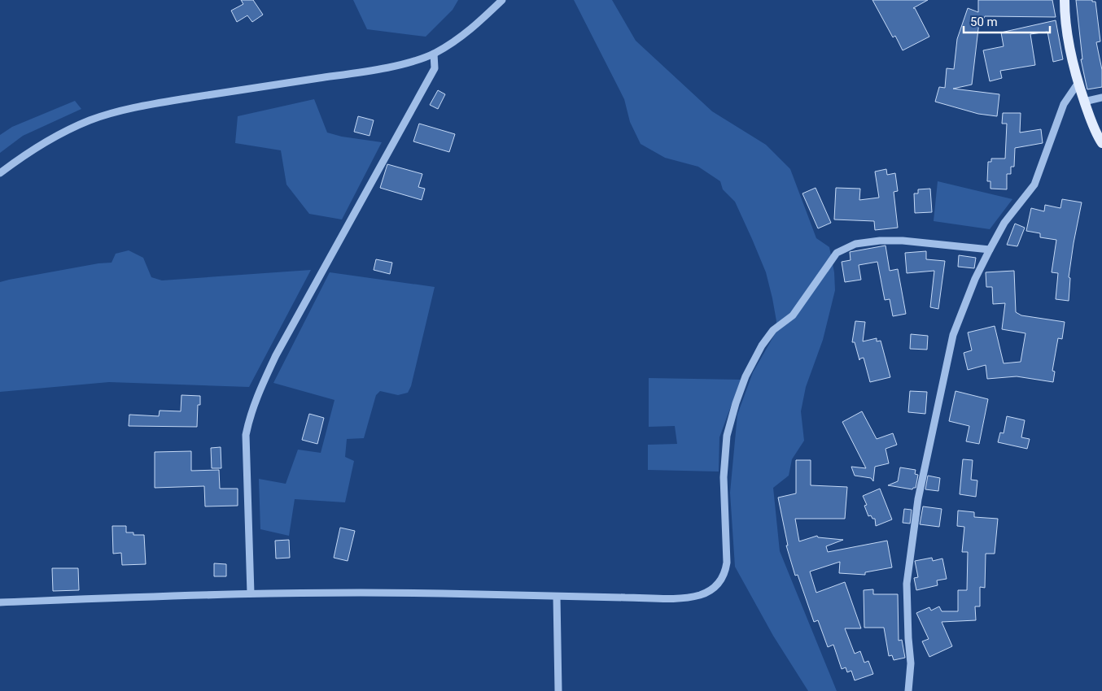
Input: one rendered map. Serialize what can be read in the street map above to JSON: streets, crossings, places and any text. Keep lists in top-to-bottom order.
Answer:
{
  "scale_bar": "50 m"
}
